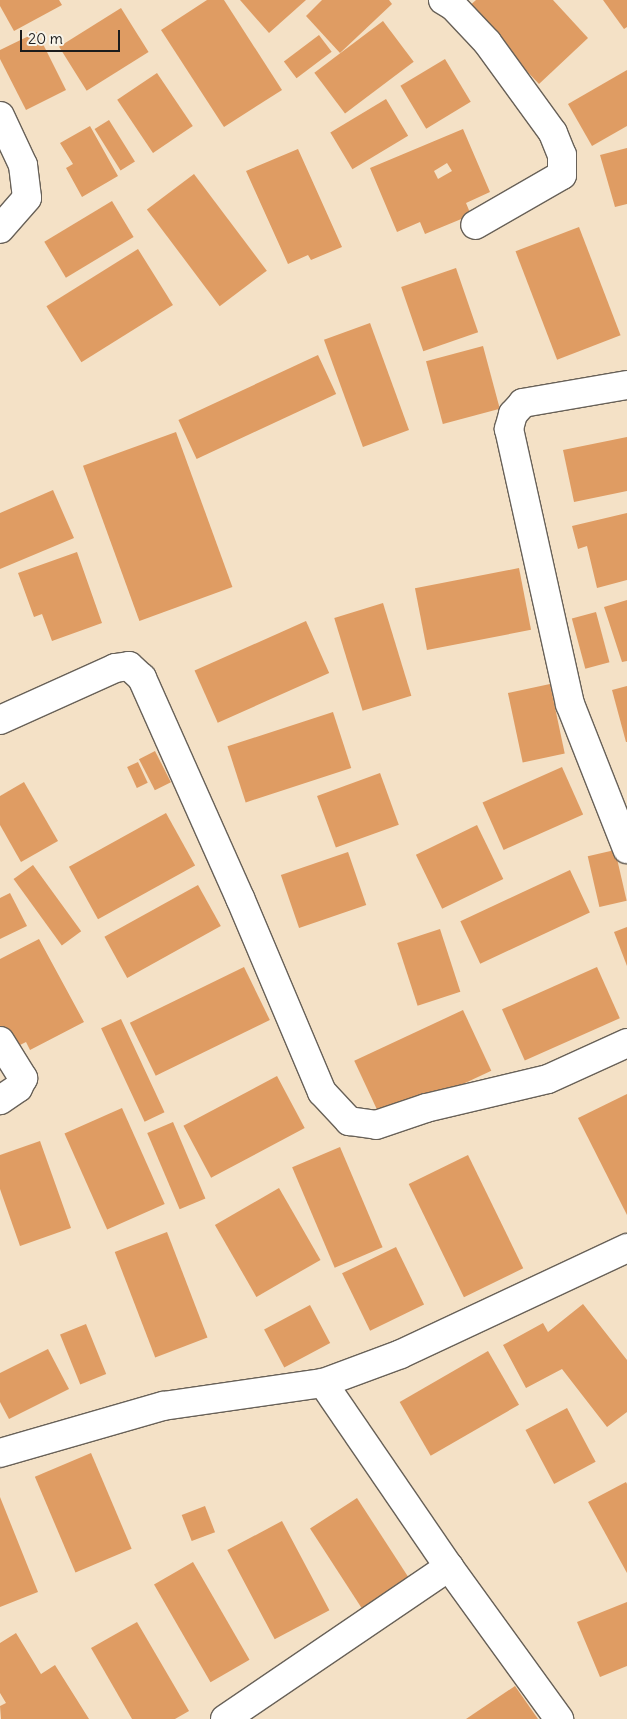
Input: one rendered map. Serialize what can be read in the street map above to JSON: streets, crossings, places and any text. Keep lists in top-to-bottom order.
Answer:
{
  "scale_bar": "20 m"
}
